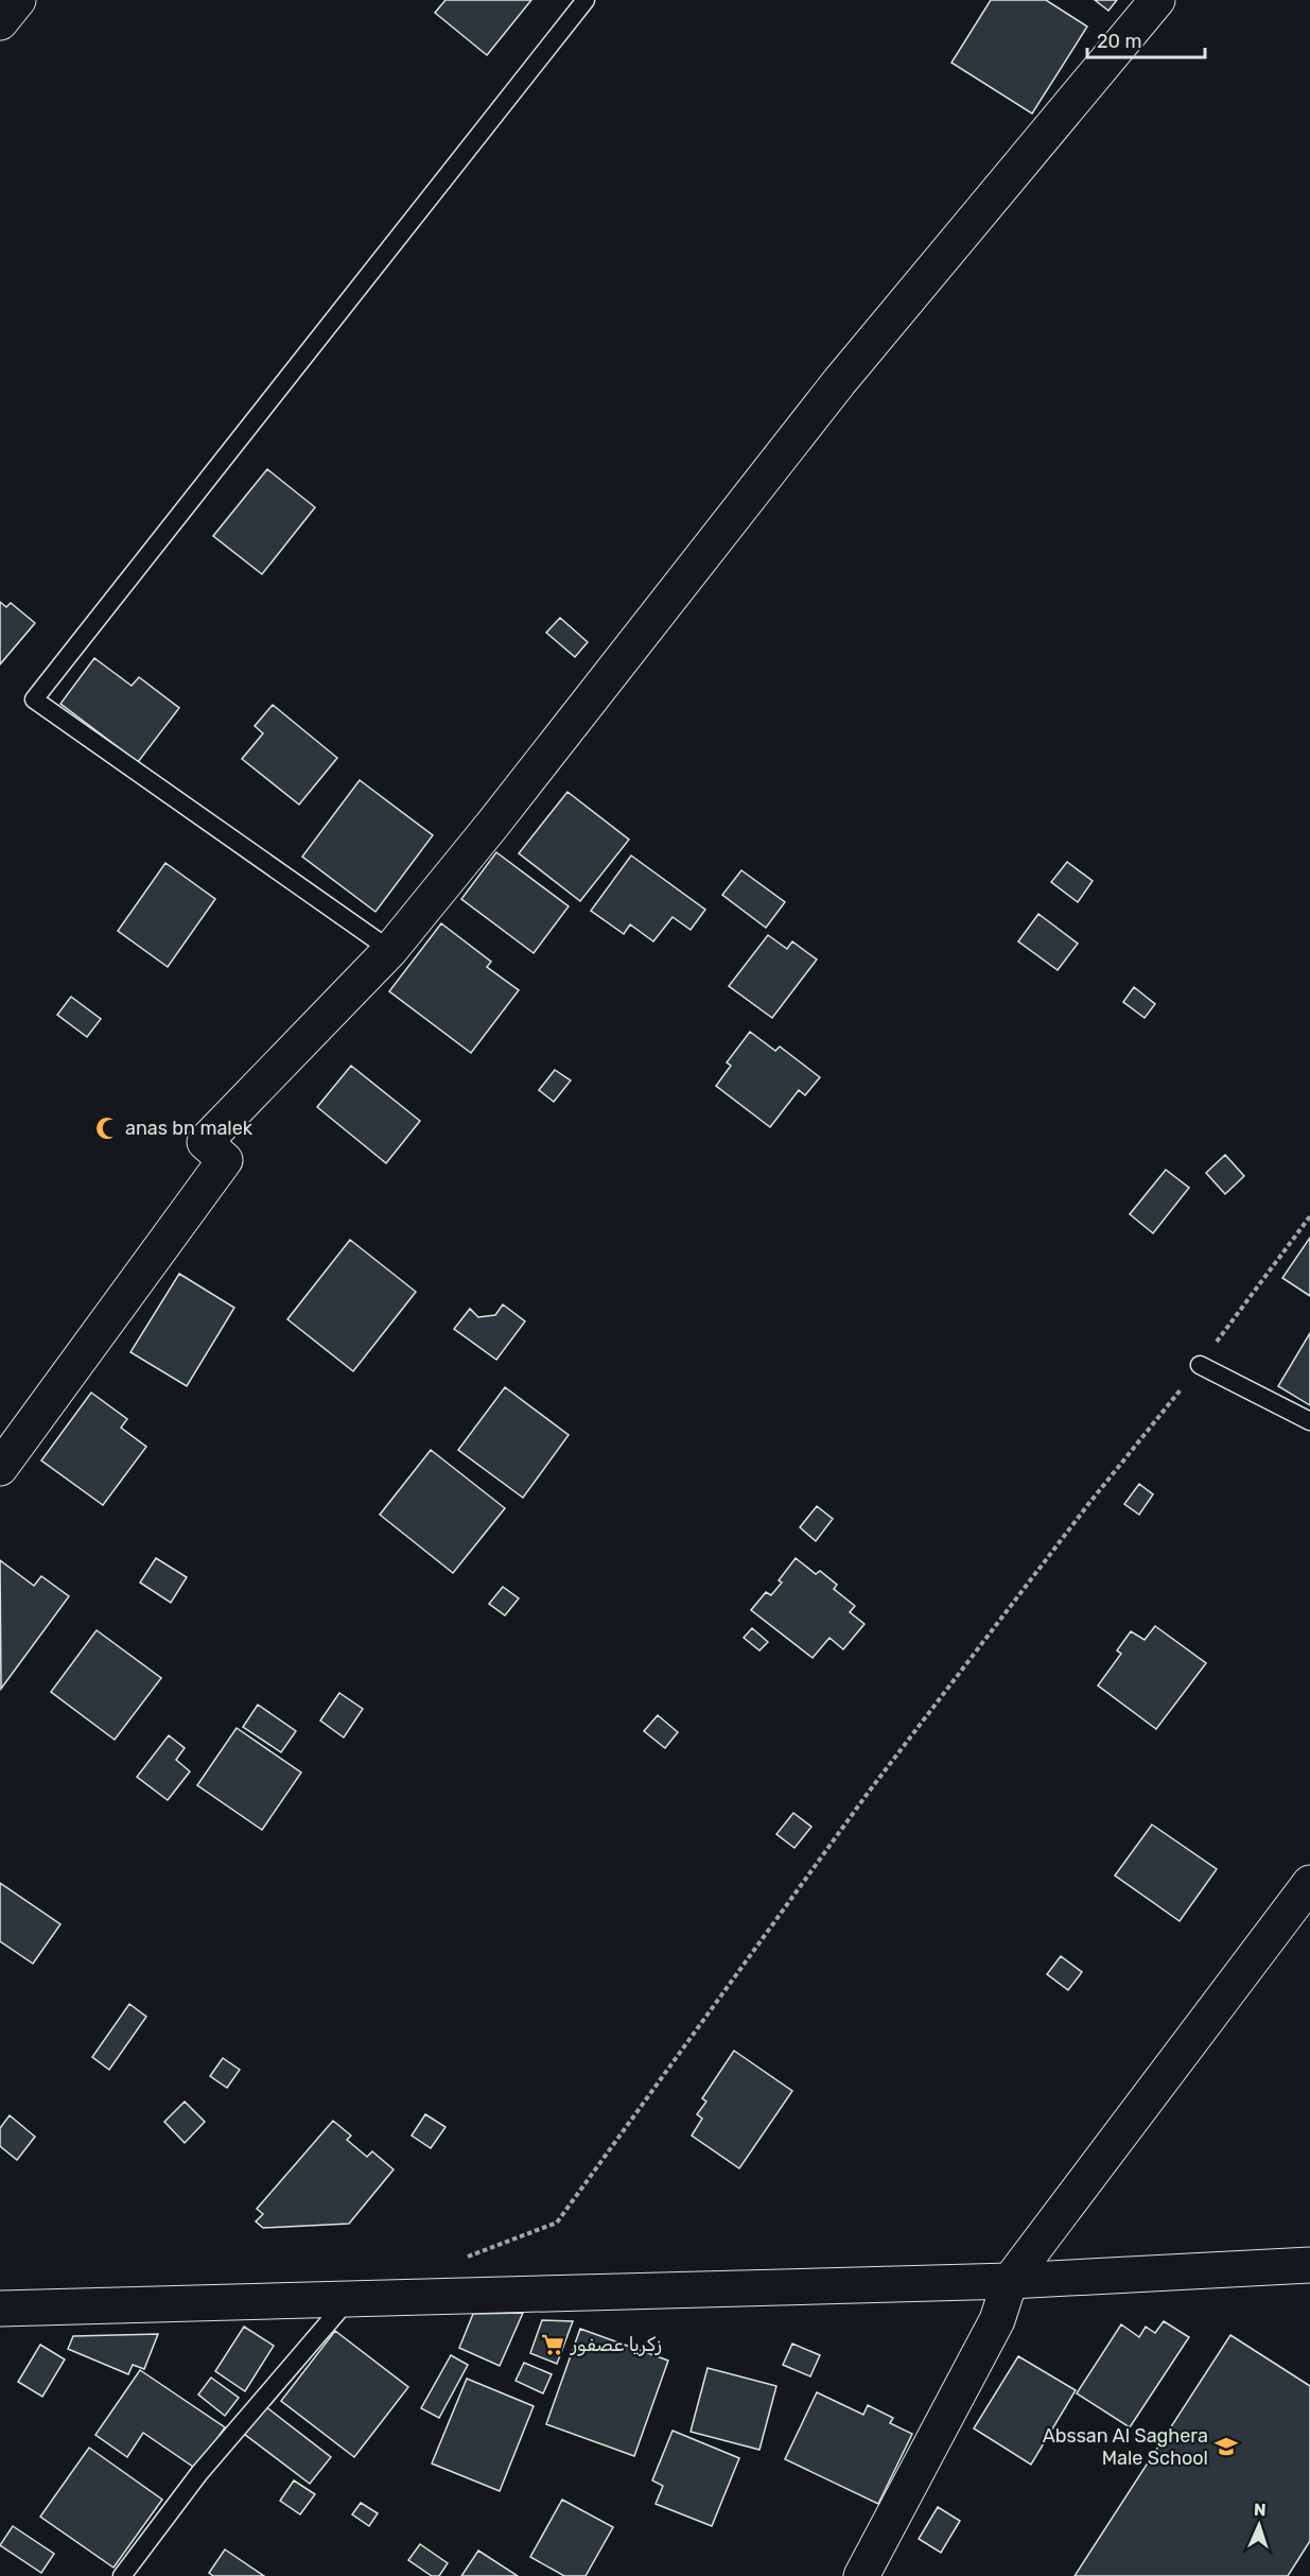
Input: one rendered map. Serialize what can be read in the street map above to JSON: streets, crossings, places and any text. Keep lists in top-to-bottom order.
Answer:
{
  "places": {
    "mosque": ["anas bn malek"],
    "supermarket": ["زكريا عصفور"],
    "school or university": ["Abssan Al Saghera Male School"]
  },
  "scale_bar": "20 m",
  "north": "top"
}
